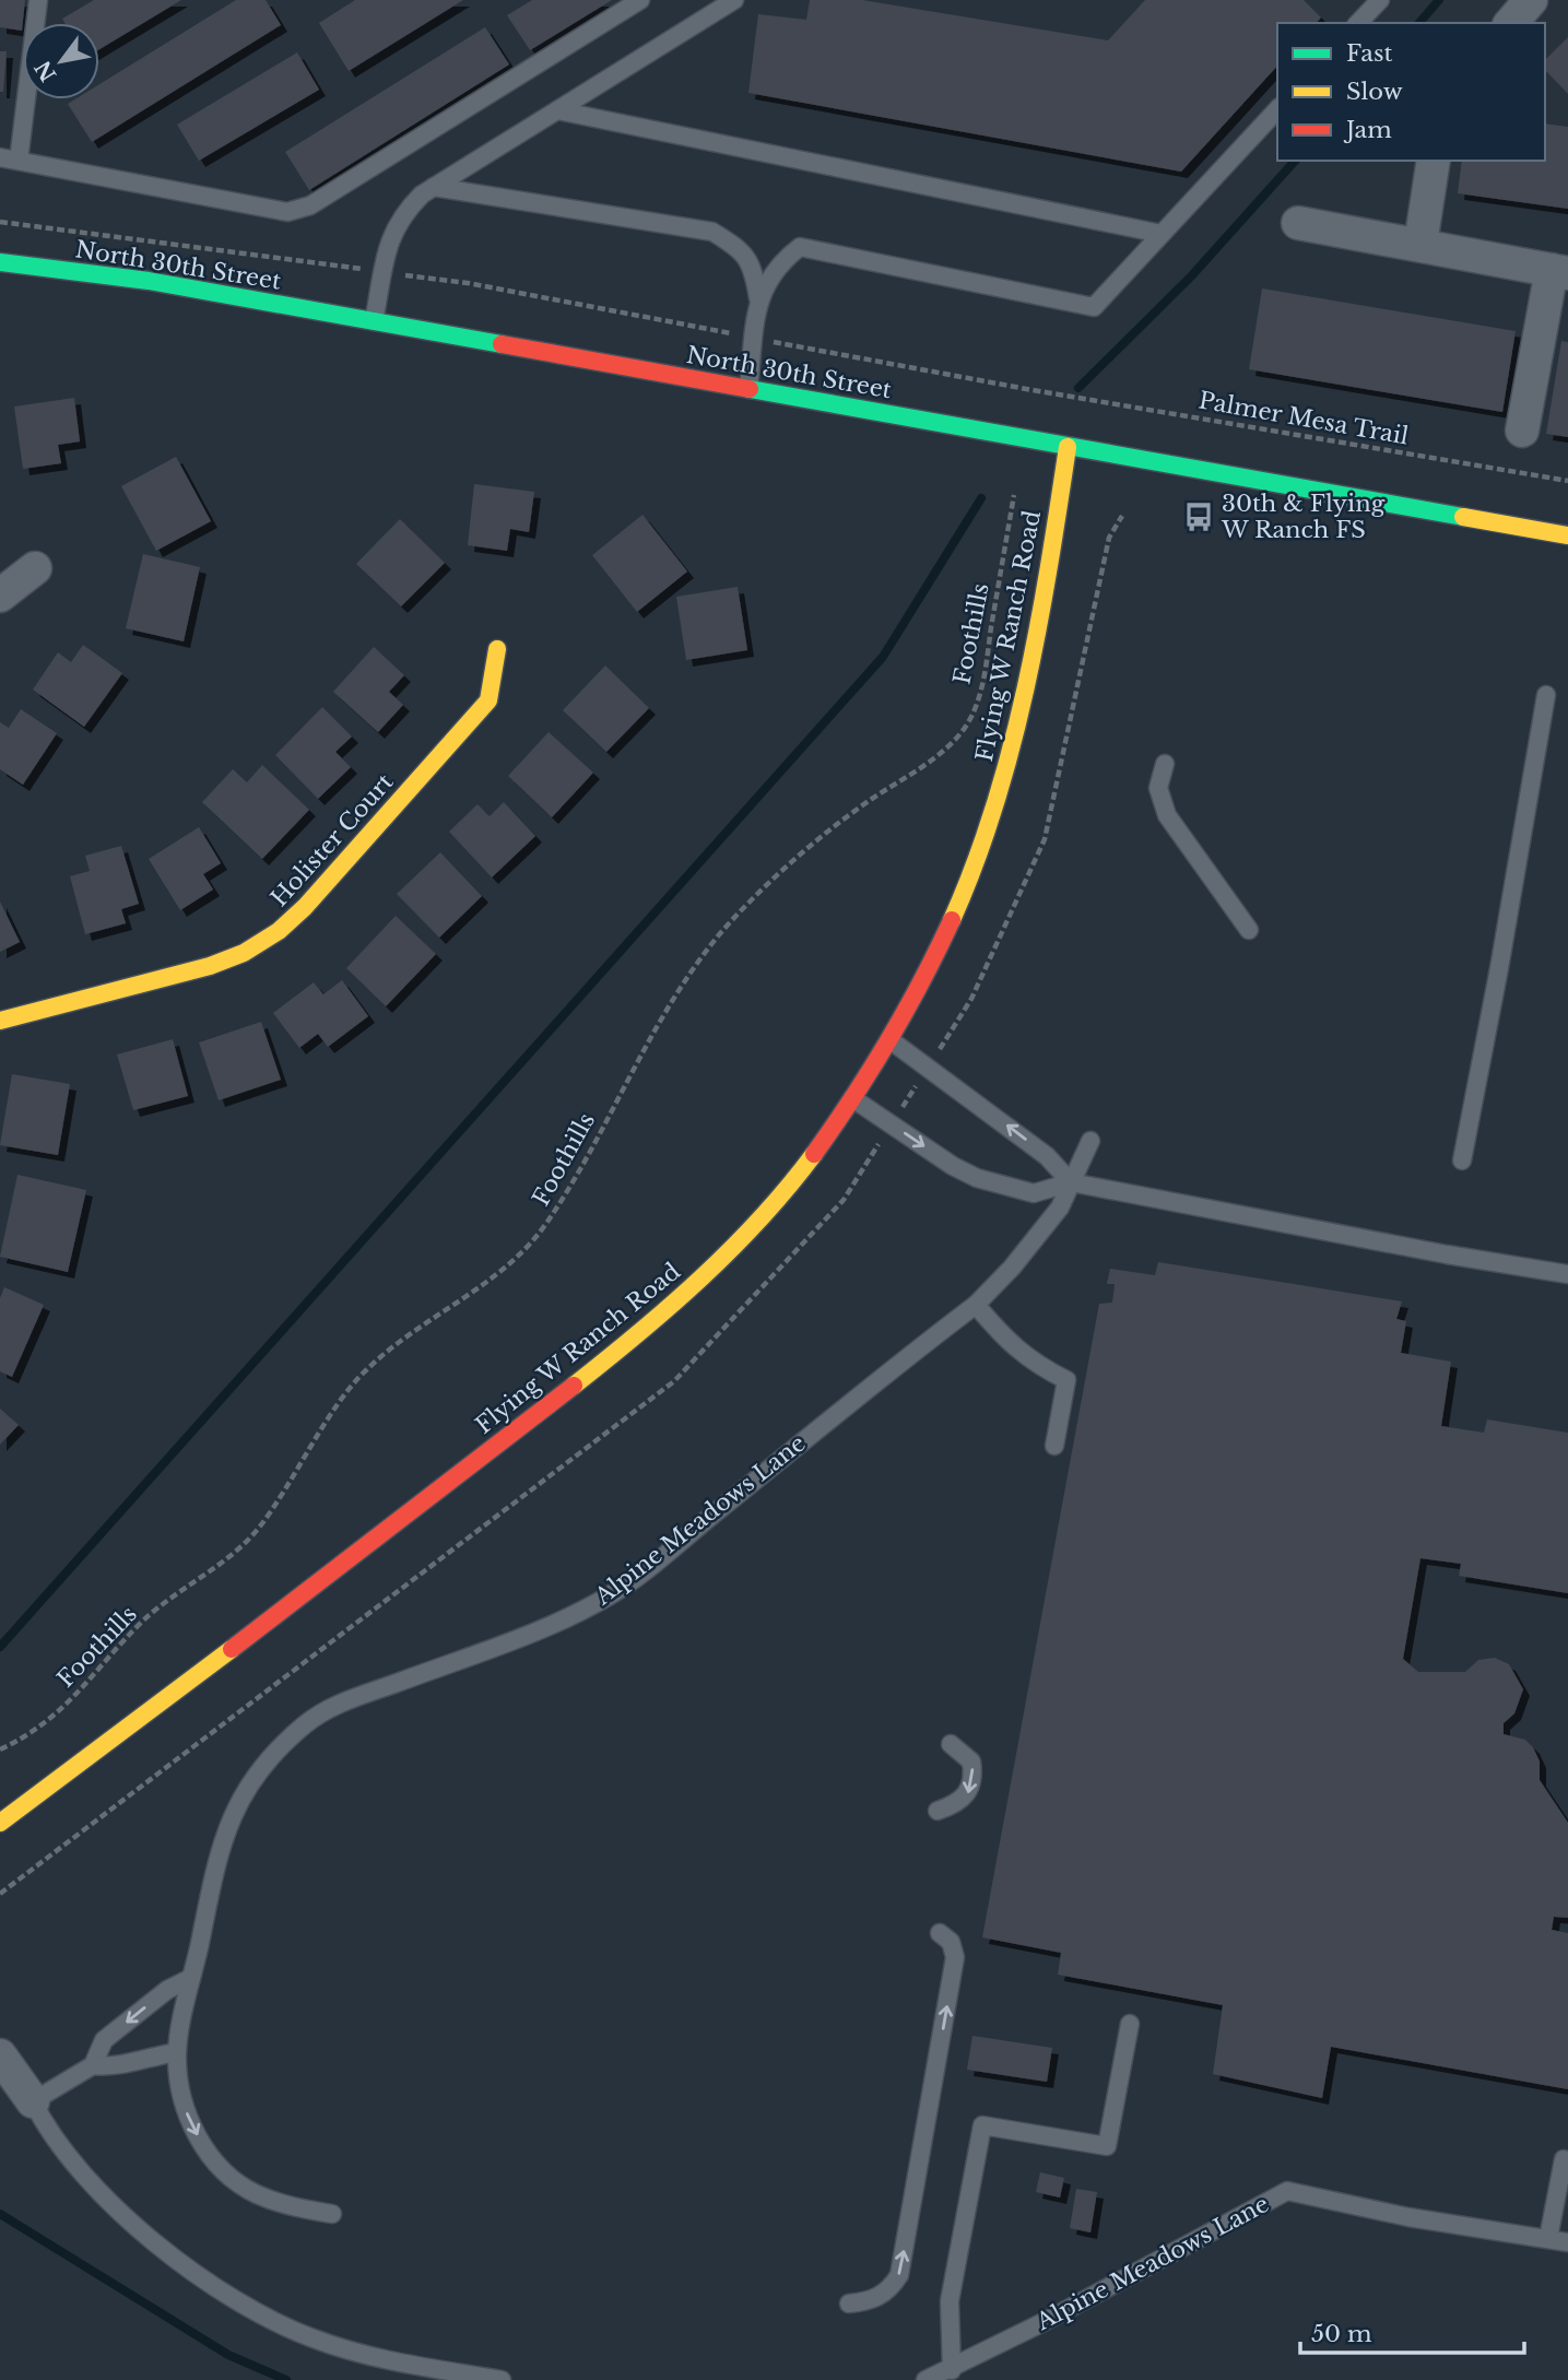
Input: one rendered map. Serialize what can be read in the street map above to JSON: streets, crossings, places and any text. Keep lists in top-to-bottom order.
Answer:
{
  "streets": {
    "street": ["North 30th Street", "Flying W Ranch Road", "Holister Court"],
    "lane": ["Alpine Meadows Lane"],
    "path": ["Palmer Mesa Trail", "Foothills"]
  },
  "crossings": [
    ["North 30th Street", "Flying W Ranch Road"]
  ],
  "places": {
    "bus stop": ["30th & Flying W Ranch FS"]
  },
  "legend": ["Fast", "Slow", "Jam"],
  "scale_bar": "50 m",
  "north": "bottom left"
}
